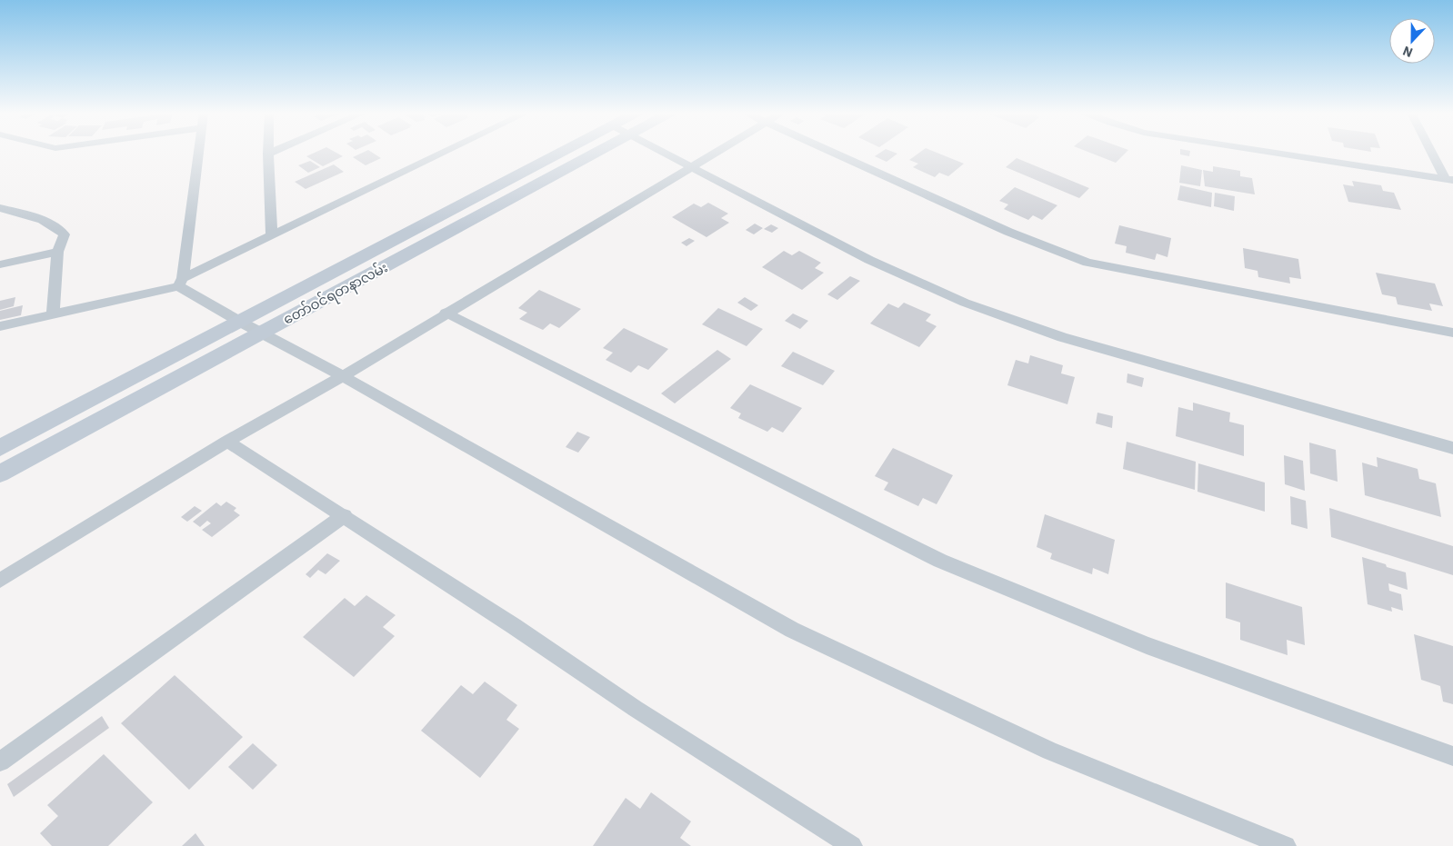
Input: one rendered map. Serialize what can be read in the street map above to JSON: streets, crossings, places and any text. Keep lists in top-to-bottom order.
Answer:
{
  "streets": {
    "main road": ["တော်ဝင်ရတနာလမ်း"]
  },
  "north": "bottom"
}
